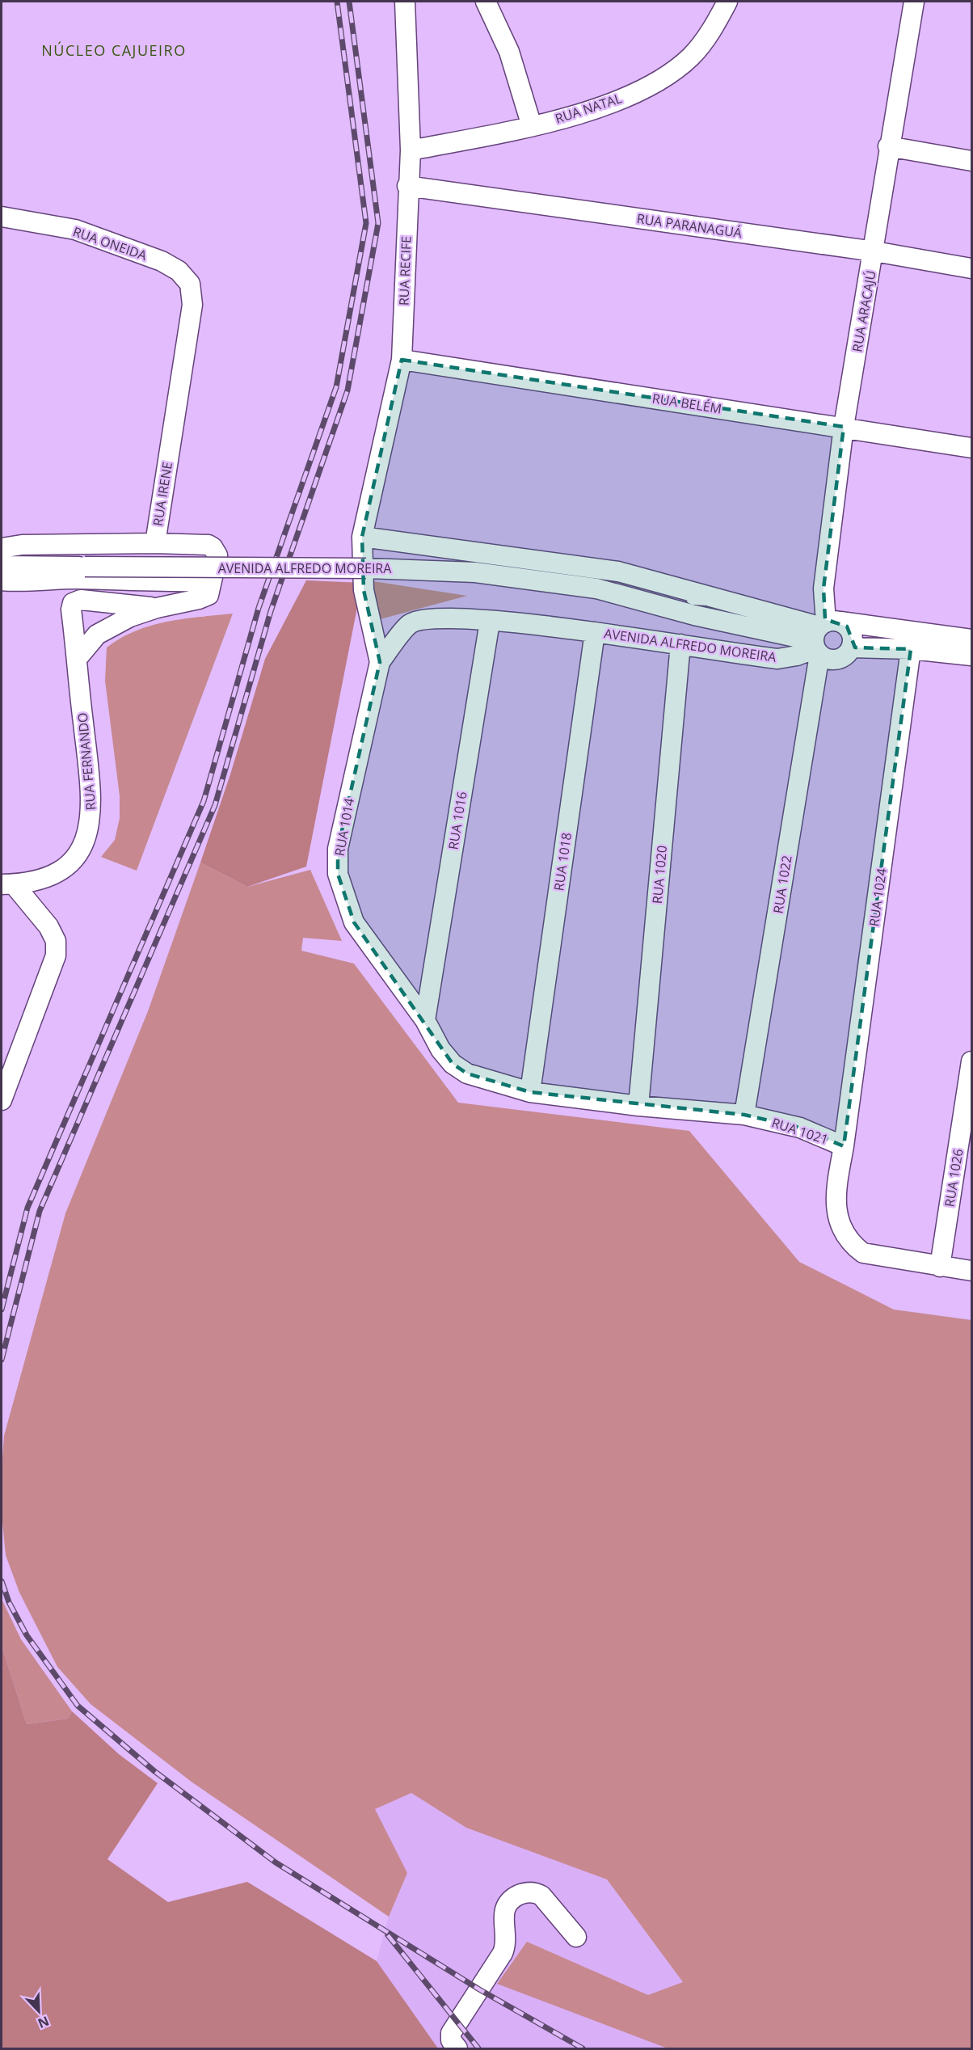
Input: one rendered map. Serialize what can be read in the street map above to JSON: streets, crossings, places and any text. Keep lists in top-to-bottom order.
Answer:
{
  "streets": {
    "street": [
      "RUA NATAL",
      "RUA PARANAGUÁ",
      "RUA ONEIDA",
      "RUA RECIFE",
      "RUA ARACAJÚ",
      "RUA BELÉM",
      "RUA IRENE",
      "AVENIDA ALFREDO MOREIRA",
      "RUA FERNANDO",
      "RUA 1016",
      "RUA 1014",
      "RUA 1018",
      "RUA 1020",
      "RUA 1022",
      "RUA 1024",
      "RUA 1021",
      "RUA 1026"
    ]
  },
  "crossings": [
    ["RUA NATAL", "RUA RECIFE"],
    ["RUA PARANAGUÁ", "RUA RECIFE"],
    ["RUA PARANAGUÁ", "RUA ARACAJÚ"],
    ["RUA ONEIDA", "RUA IRENE"],
    ["RUA RECIFE", "RUA BELÉM"],
    ["RUA RECIFE", "AVENIDA ALFREDO MOREIRA"],
    ["RUA RECIFE", "RUA 1014"],
    ["RUA ARACAJÚ", "RUA BELÉM"],
    ["RUA ARACAJÚ", "AVENIDA ALFREDO MOREIRA"],
    ["RUA ARACAJÚ", "RUA 1022"],
    ["RUA IRENE", "RUA FERNANDO"],
    ["AVENIDA ALFREDO MOREIRA", "RUA 1016"],
    ["AVENIDA ALFREDO MOREIRA", "RUA 1014"],
    ["AVENIDA ALFREDO MOREIRA", "RUA 1018"],
    ["AVENIDA ALFREDO MOREIRA", "RUA 1020"],
    ["AVENIDA ALFREDO MOREIRA", "RUA 1022"],
    ["RUA 1016", "RUA 1014"],
    ["RUA 1014", "RUA 1018"],
    ["RUA 1014", "RUA 1021"],
    ["RUA 1018", "RUA 1021"],
    ["RUA 1020", "RUA 1021"],
    ["RUA 1022", "RUA 1021"],
    ["RUA 1024", "RUA 1021"],
    ["RUA 1021", "RUA 1026"]
  ],
  "districts": ["NÚCLEO CAJUEIRO"],
  "north": "bottom right"
}
